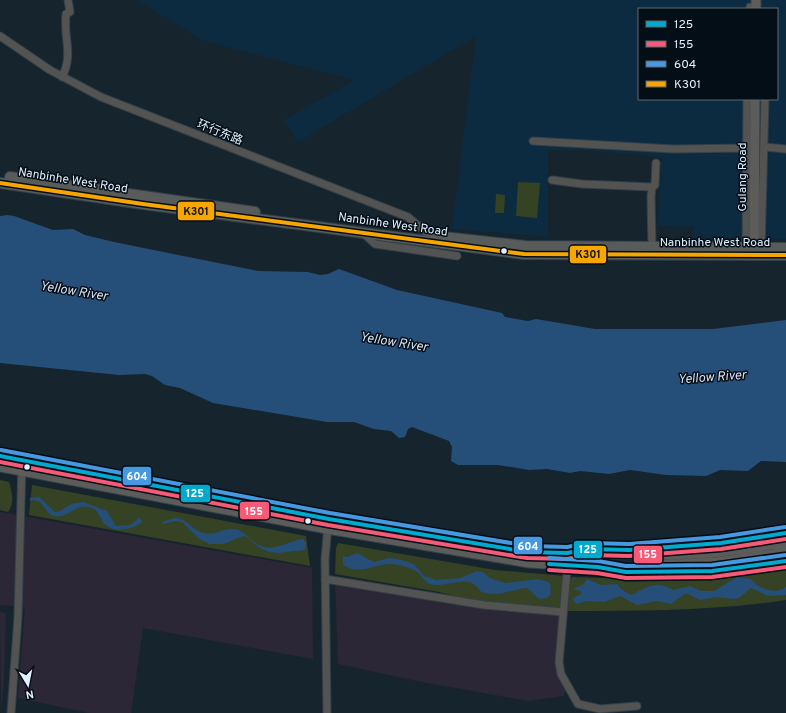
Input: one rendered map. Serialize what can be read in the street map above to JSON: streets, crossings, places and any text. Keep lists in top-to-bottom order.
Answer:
{
  "streets": {
    "highway": ["Nanbinhe West Road"],
    "main road": ["Gulang Road"],
    "street": ["环行东路"]
  },
  "crossings": [
    ["环行东路", "Nanbinhe West Road"],
    ["Gulang Road", "Nanbinhe West Road"]
  ],
  "water": ["Yellow River"],
  "lines": [
    "transit line K301",
    "transit line 604",
    "transit line 125",
    "transit line 155"
  ],
  "legend": [
    "125",
    "155",
    "604",
    "K301"
  ],
  "north": "bottom"
}
